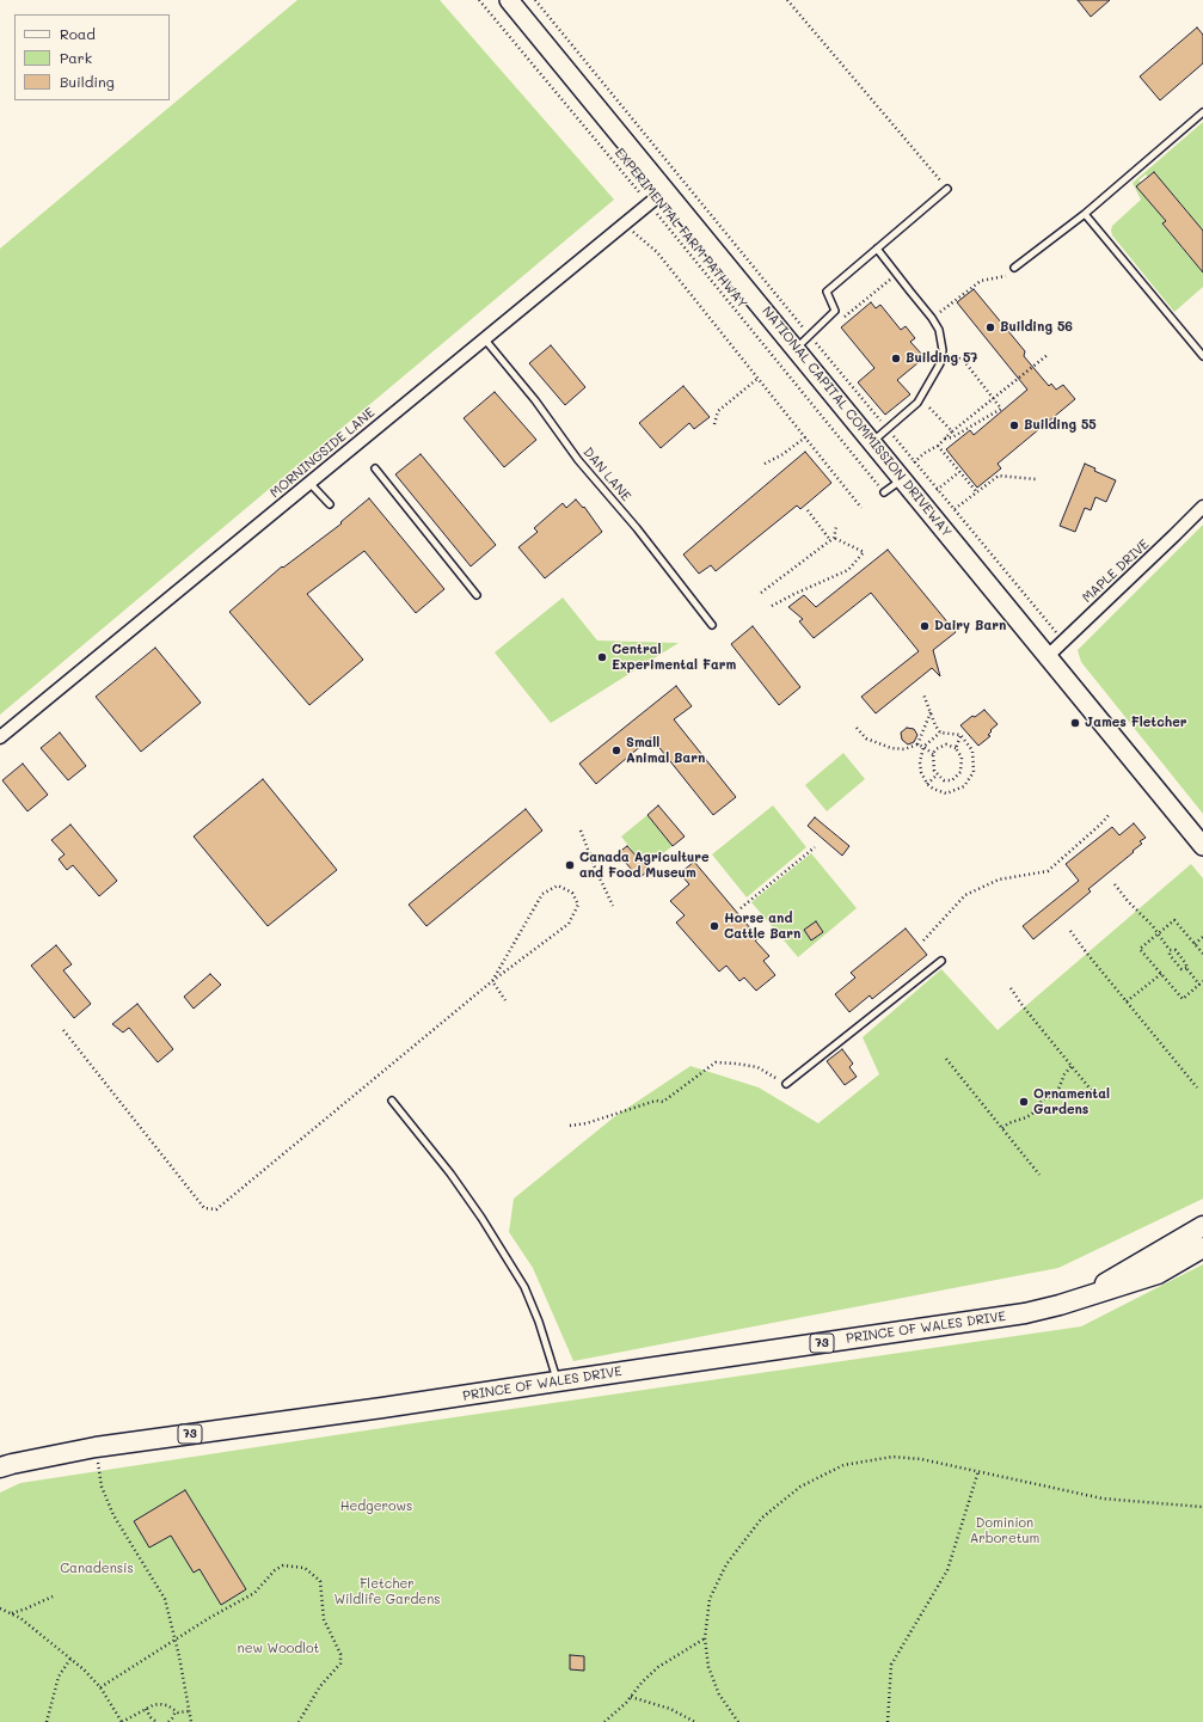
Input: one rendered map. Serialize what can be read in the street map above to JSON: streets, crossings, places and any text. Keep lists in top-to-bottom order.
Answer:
{
  "streets": {
    "main road": ["PRINCE OF WALES DRIVE", "73"],
    "street": ["NATIONAL CAPITAL COMMISSION DRIVEWAY", "MORNINGSIDE LANE", "MAPLE DRIVE"],
    "lane": ["DAN LANE"],
    "path": ["EXPERIMENTAL FARM PATHWAY"]
  },
  "crossings": [
    ["EXPERIMENTAL FARM PATHWAY", "MORNINGSIDE LANE"],
    ["NATIONAL CAPITAL COMMISSION DRIVEWAY", "MORNINGSIDE LANE"],
    ["NATIONAL CAPITAL COMMISSION DRIVEWAY", "MAPLE DRIVE"],
    ["MORNINGSIDE LANE", "DAN LANE"]
  ],
  "parks": [
    "Hedgerows",
    "Dominion Arboretum",
    "Canadensis",
    "Fletcher Wildlife Gardens",
    "new Woodlot"
  ],
  "places": [
    "Building 56",
    "Building 57",
    "Building 55",
    "Dairy Barn",
    "Central Experimental Farm",
    "James Fletcher",
    "Small Animal Barn",
    "Canada Agriculture and Food Museum",
    "Horse and Cattle Barn",
    "Ornamental Gardens"
  ],
  "legend": ["Road", "Park", "Building"]
}
